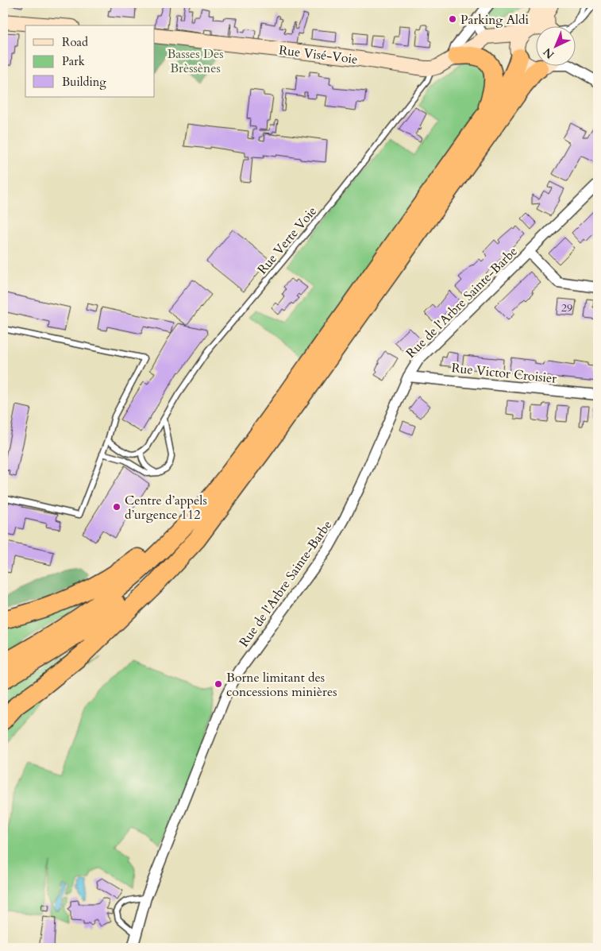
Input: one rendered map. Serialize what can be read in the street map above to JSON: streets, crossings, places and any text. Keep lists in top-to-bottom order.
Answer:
{
  "streets": {
    "street": ["Rue Visé-Voie", "Rue de l'Arbre Sainte-Barbe", "Rue Victor Croisier"],
    "lane": ["Rue Verte Voie"]
  },
  "crossings": [
    ["Rue Visé-Voie", "Rue Verte Voie"],
    ["Rue de l'Arbre Sainte-Barbe", "Rue Victor Croisier"]
  ],
  "parks": ["Basses Des Brèssènes"],
  "places": ["Parking Aldi", "Centre d’appels d’urgence 112", "Borne limitant des concessions minières"],
  "house_numbers": ["29"],
  "legend": ["Road", "Park", "Building"],
  "north": "bottom left"
}
